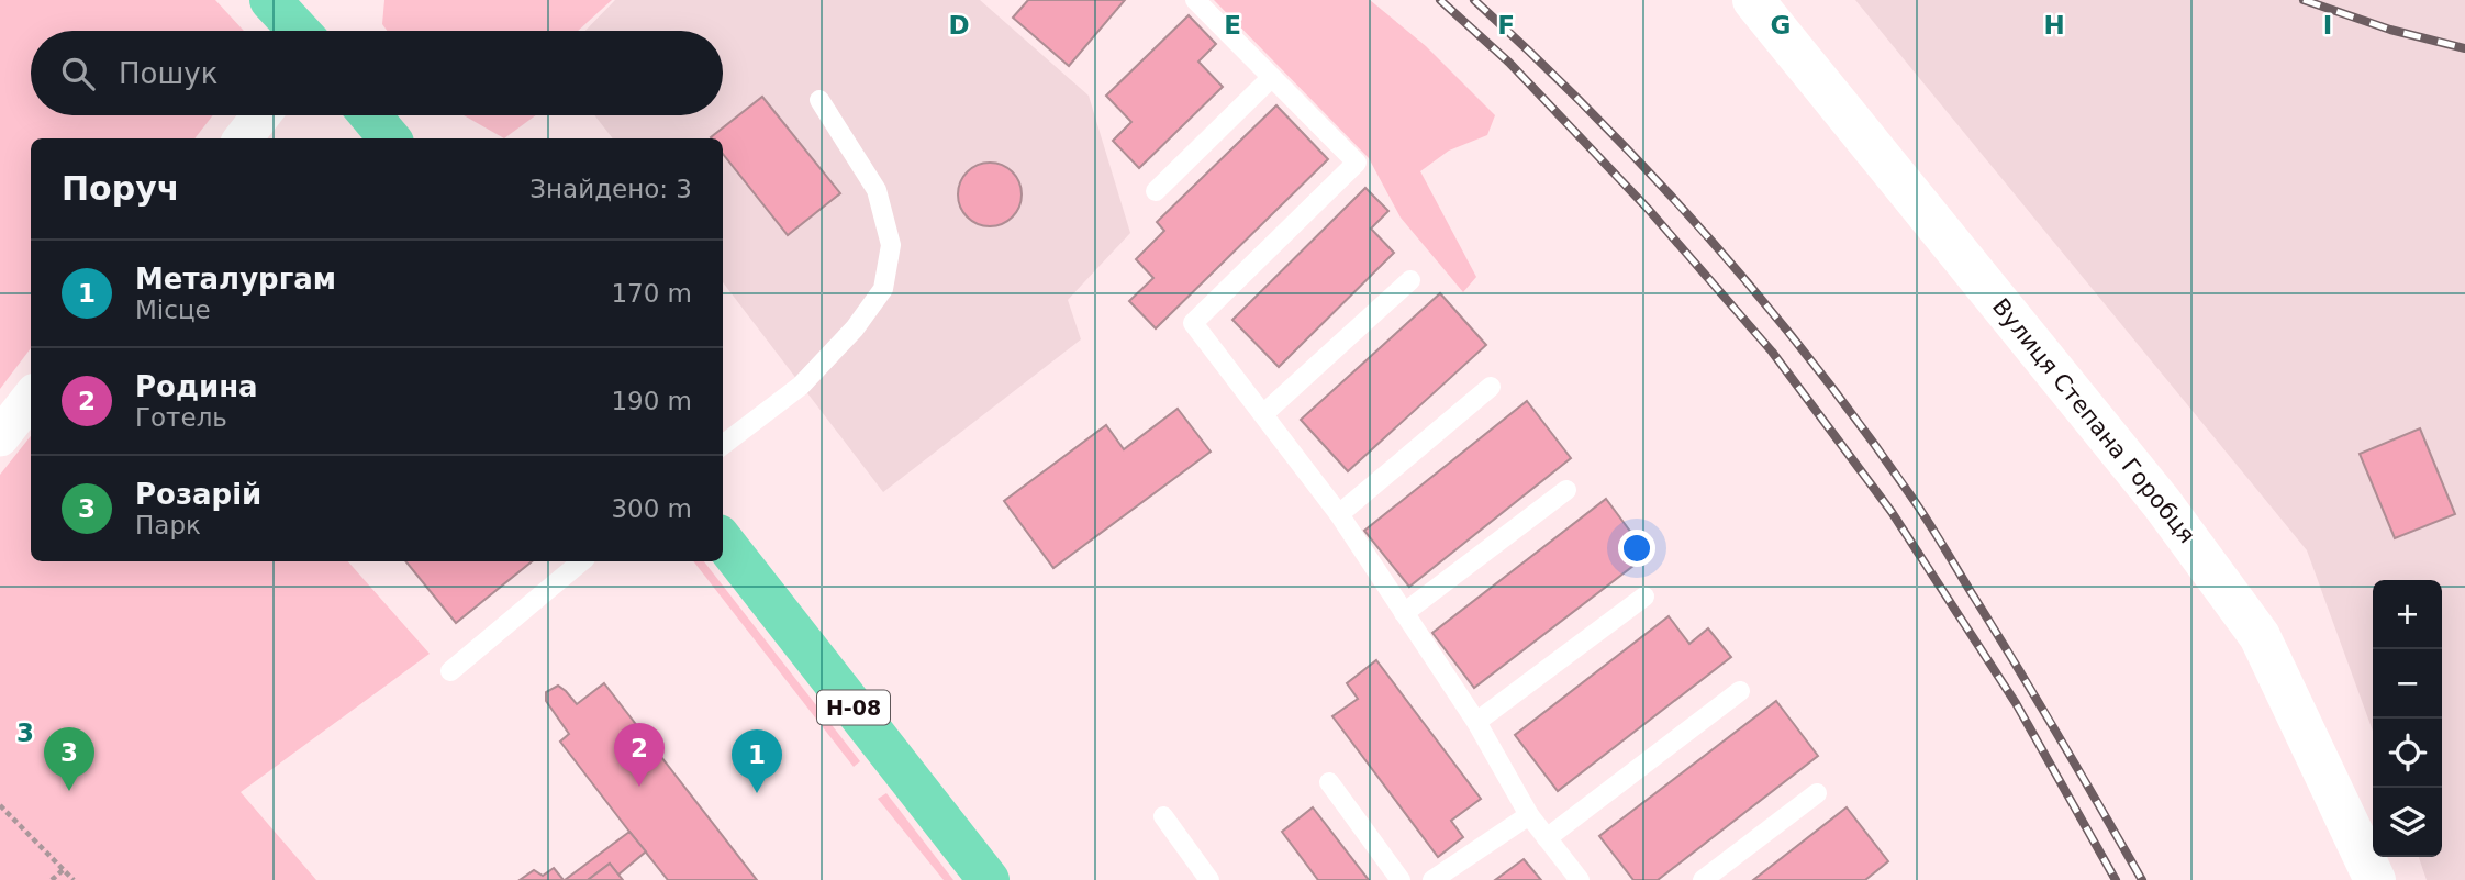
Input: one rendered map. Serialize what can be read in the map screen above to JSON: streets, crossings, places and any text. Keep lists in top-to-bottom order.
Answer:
{
  "streets": {
    "main road": ["Н-08"],
    "street": ["Вулиця Степана Горобця"]
  },
  "page": {
    "search": "Пошук",
    "heading": ["Поруч", "Знайдено: 3"],
    "list": [
      {
        "mark": "1",
        "name": "Металургам",
        "note": "Місце",
        "value": "170 m"
      },
      {
        "mark": "2",
        "name": "Родина",
        "note": "Готель",
        "value": "190 m"
      },
      {
        "mark": "3",
        "name": "Розарій",
        "note": "Парк",
        "value": "300 m"
      }
    ],
    "map_buttons": ["+", "−"],
    "pins": ["2", "3", "1"]
  },
  "grid": {
    "columns": [
      "D",
      "E",
      "F",
      "G",
      "H",
      "I"
    ],
    "rows": ["3"]
  }
}
